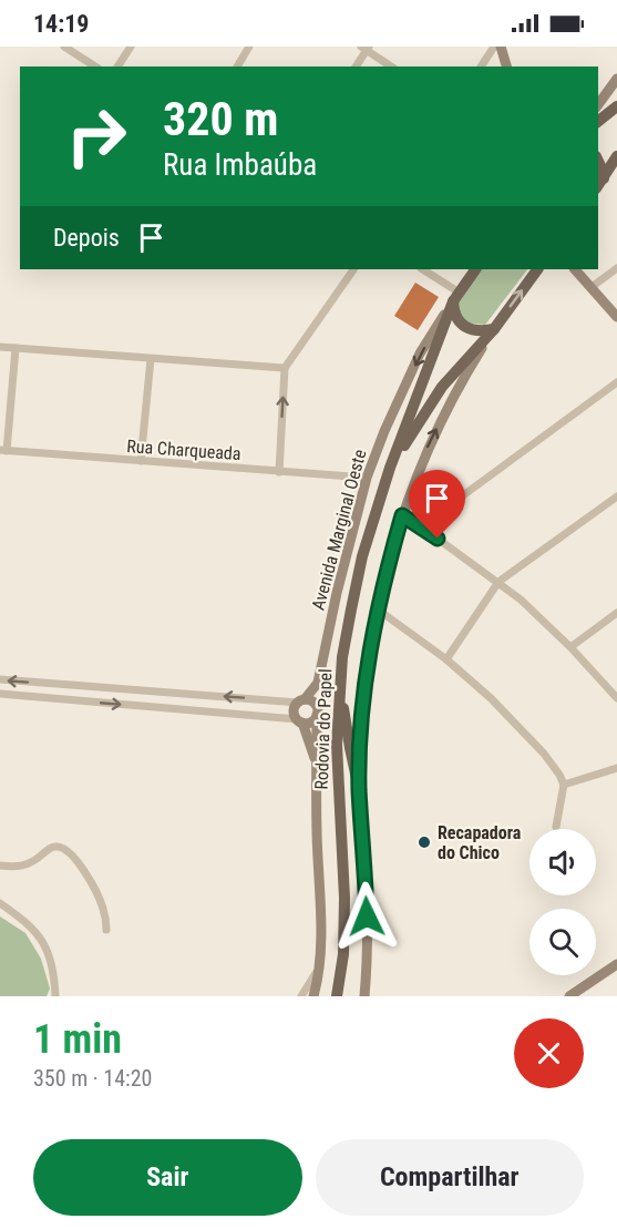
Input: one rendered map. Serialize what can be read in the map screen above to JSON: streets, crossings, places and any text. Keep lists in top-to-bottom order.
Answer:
{
  "streets": {
    "main road": ["Avenida Marginal Oeste", "Rodovia do Papel"],
    "street": ["Rua Charqueada"]
  },
  "crossings": [
    ["Rua Charqueada", "Avenida Marginal Oeste"],
    ["Avenida Marginal Oeste", "Rodovia do Papel"]
  ],
  "places": ["Recapadora do Chico"],
  "page": {
    "status": "14:19",
    "turn": ["320 m", "Rua Imbaúba"],
    "then": "Depois",
    "heading": ["1 min", "350 m · 14:20"],
    "buttons": ["Sair", "Compartilhar"]
  }
}
